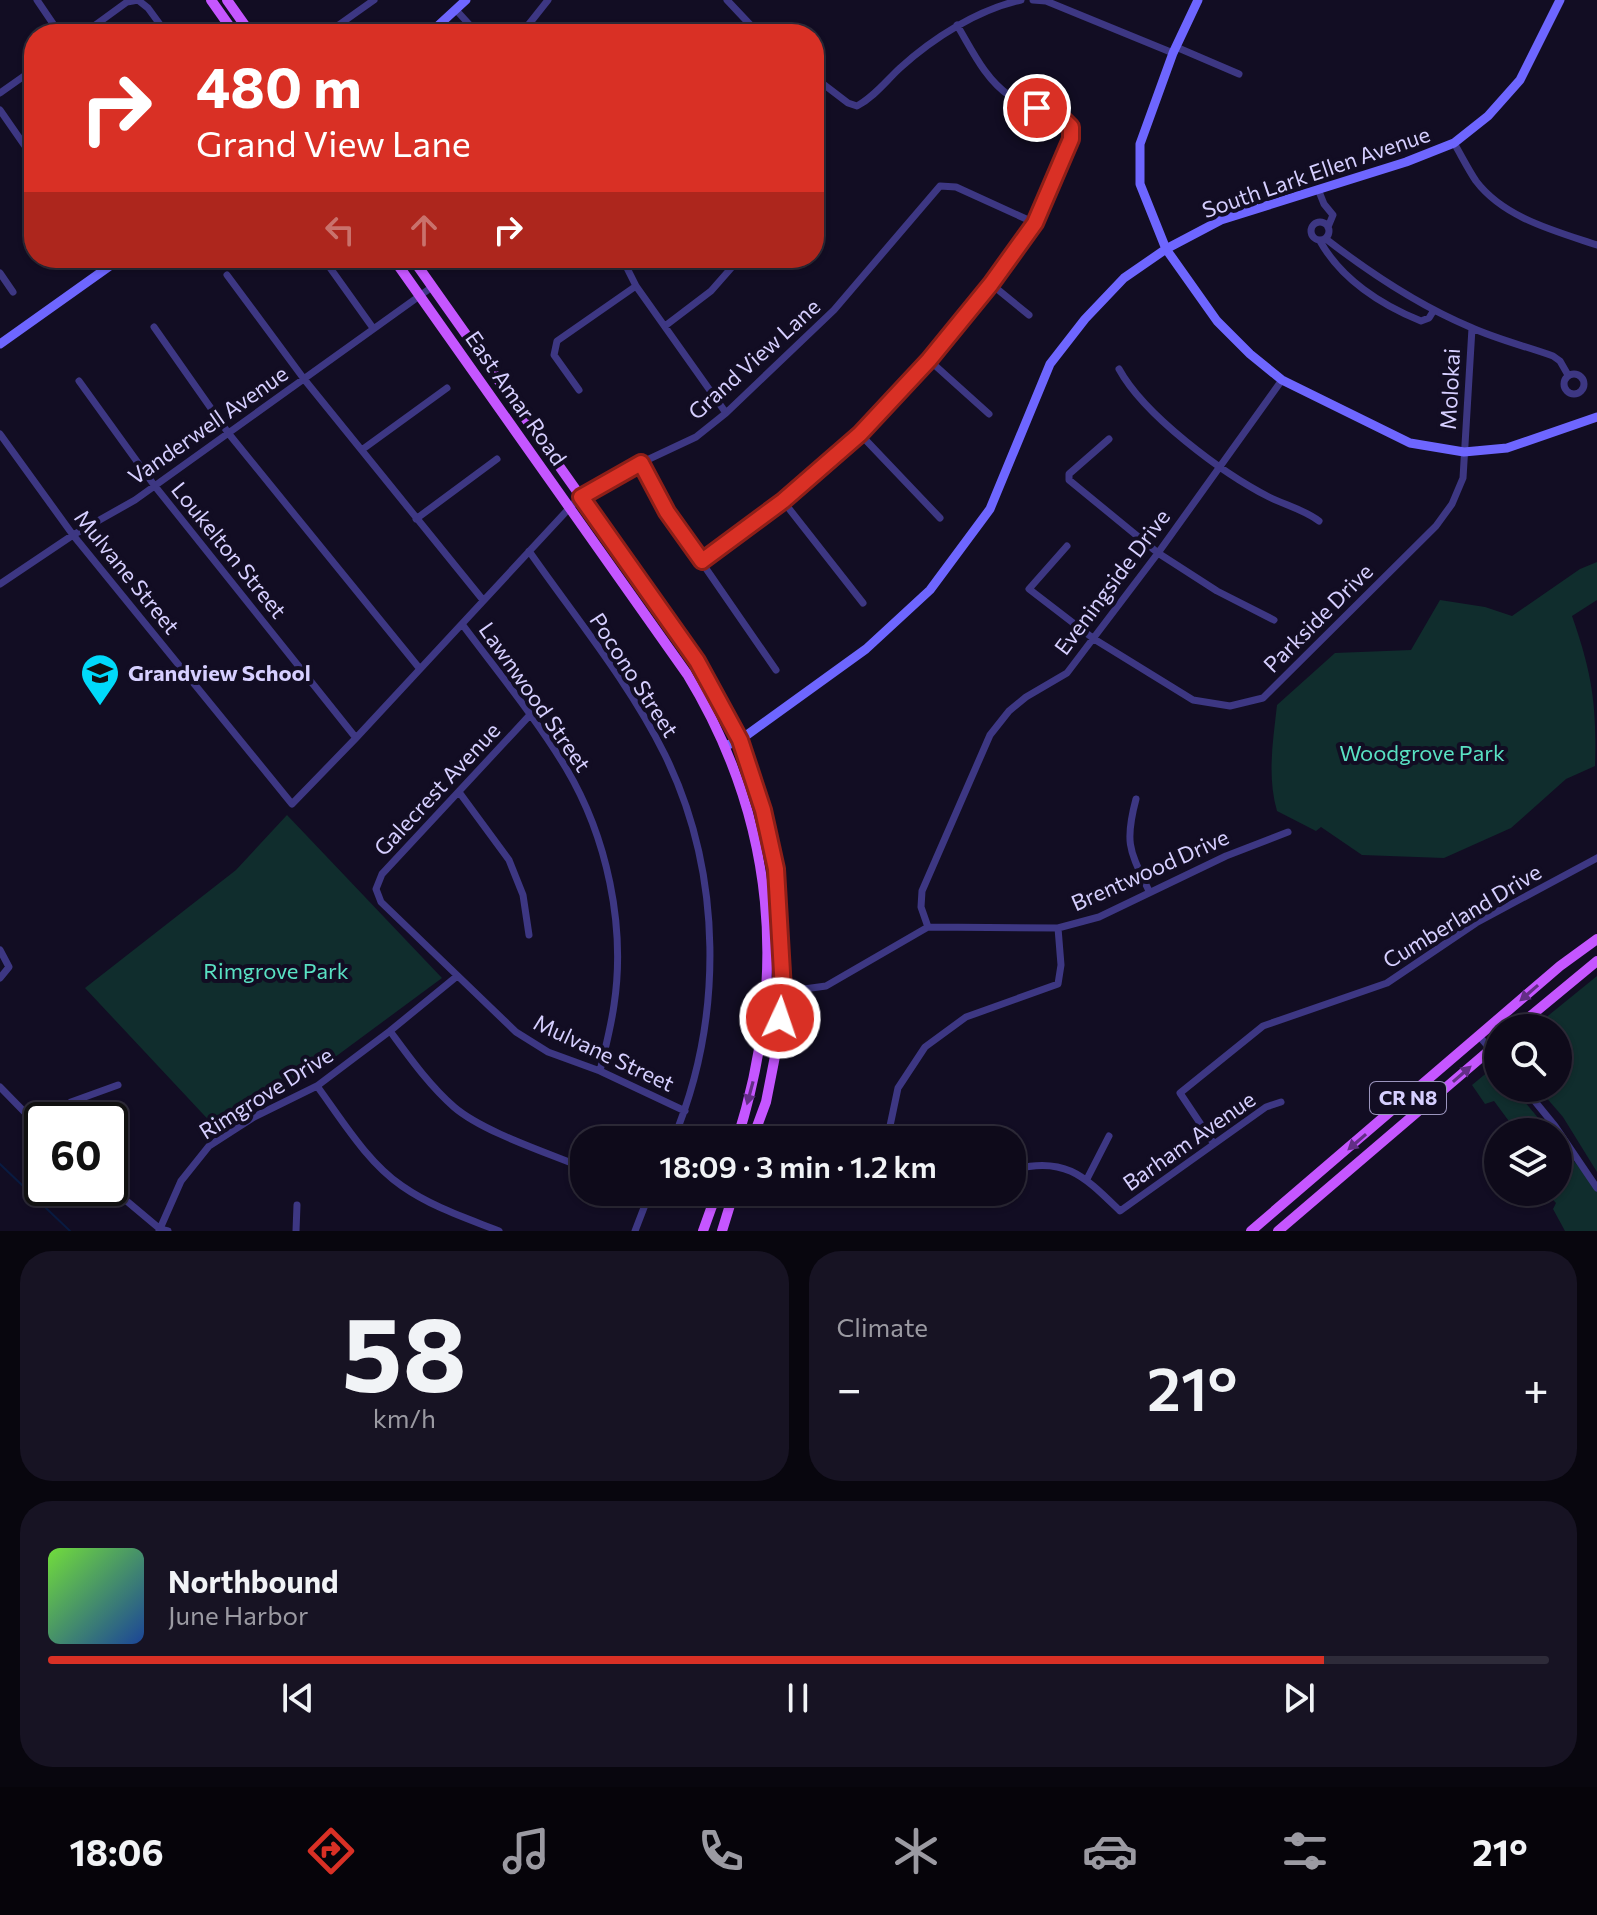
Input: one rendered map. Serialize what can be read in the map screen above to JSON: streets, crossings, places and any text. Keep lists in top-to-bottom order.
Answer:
{
  "streets": {
    "main road": ["East Amar Road", "CR N8"],
    "street": [
      "South Lark Ellen Avenue",
      "Grand View Lane",
      "Molokai",
      "Vanderwell Avenue",
      "Loukelton Street",
      "Mulvane Street",
      "Eveningside Drive",
      "Parkside Drive",
      "Pocono Street",
      "Lawnwood Street",
      "Galecrest Avenue",
      "Brentwood Drive",
      "Cumberland Drive",
      "Rimgrove Drive",
      "Barham Avenue"
    ]
  },
  "crossings": [
    ["South Lark Ellen Avenue", "East Amar Road"],
    ["Grand View Lane", "East Amar Road"],
    ["Grand View Lane", "Loukelton Street"],
    ["Grand View Lane", "Mulvane Street"],
    ["Grand View Lane", "Pocono Street"],
    ["Grand View Lane", "Lawnwood Street"],
    ["Molokai", "Parkside Drive"],
    ["East Amar Road", "Vanderwell Avenue"],
    ["Vanderwell Avenue", "Loukelton Street"],
    ["Vanderwell Avenue", "Mulvane Street"],
    ["Mulvane Street", "Pocono Street"],
    ["Mulvane Street", "Lawnwood Street"],
    ["Mulvane Street", "Galecrest Avenue"],
    ["Mulvane Street", "Rimgrove Drive"],
    ["Eveningside Drive", "Parkside Drive"],
    ["Eveningside Drive", "Brentwood Drive"],
    ["Lawnwood Street", "Galecrest Avenue"],
    ["Cumberland Drive", "Barham Avenue"]
  ],
  "parks": ["Woodgrove Park", "Rimgrove Park"],
  "places": {
    "school or university": ["Grandview School"]
  },
  "page": {
    "turn": ["480 m", "Grand View Lane"],
    "limit": "60",
    "trip": "18:09 · 3 min · 1.2 km",
    "tile": [
      ["58", "km/h"],
      "Climate"
    ],
    "heat": ["−", "21°", "+"],
    "song": ["Northbound", "June Harbor"],
    "tabs": ["18:06", "21°"]
  }
}
